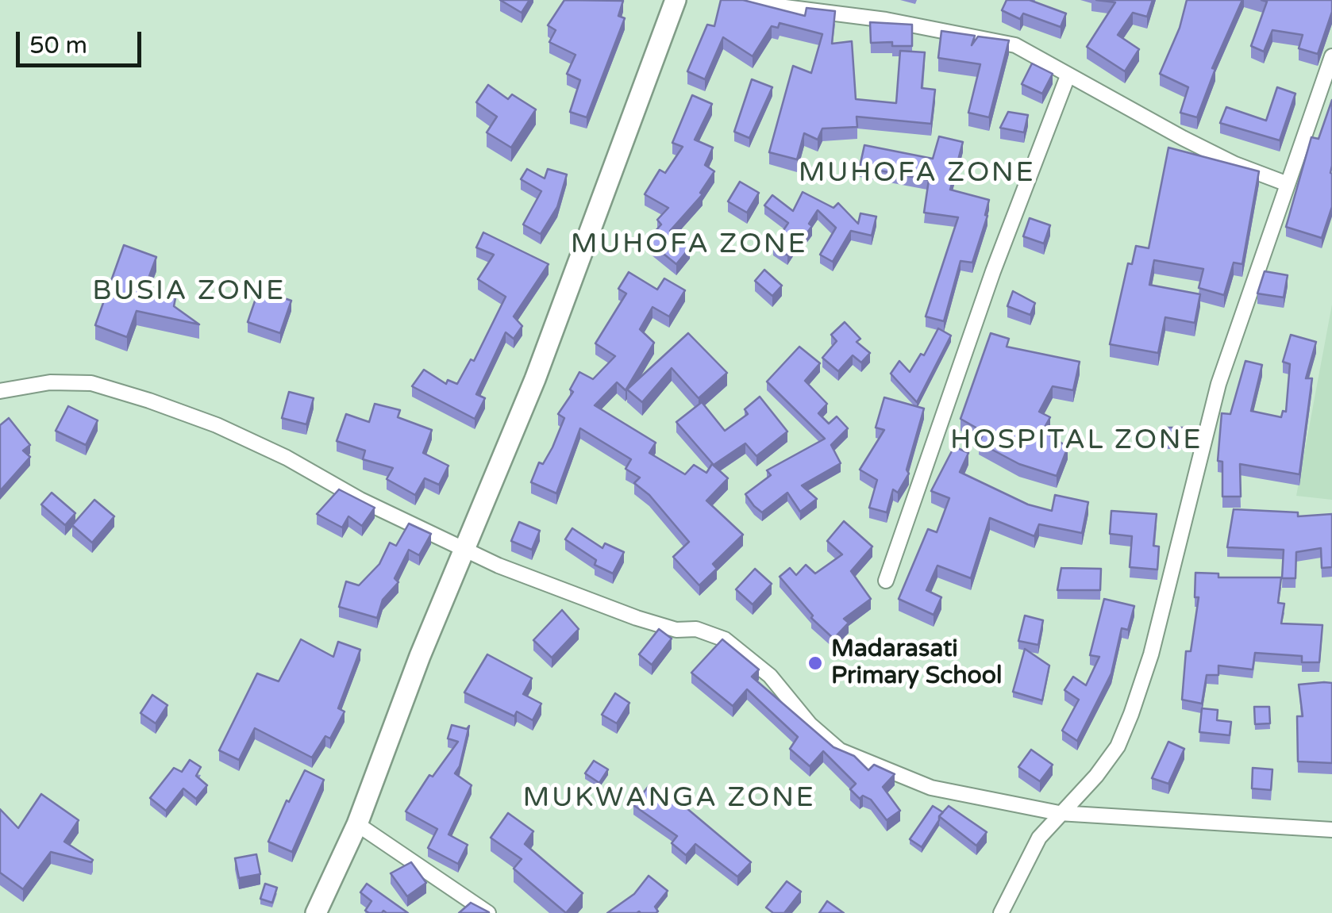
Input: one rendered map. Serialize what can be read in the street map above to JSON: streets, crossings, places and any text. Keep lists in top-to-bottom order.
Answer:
{
  "districts": [
    "MUHOFA ZONE",
    "MUHOFA ZONE",
    "BUSIA ZONE",
    "HOSPITAL ZONE",
    "MUKWANGA ZONE"
  ],
  "places": ["Madarasati Primary School"],
  "scale_bar": "50 m"
}
